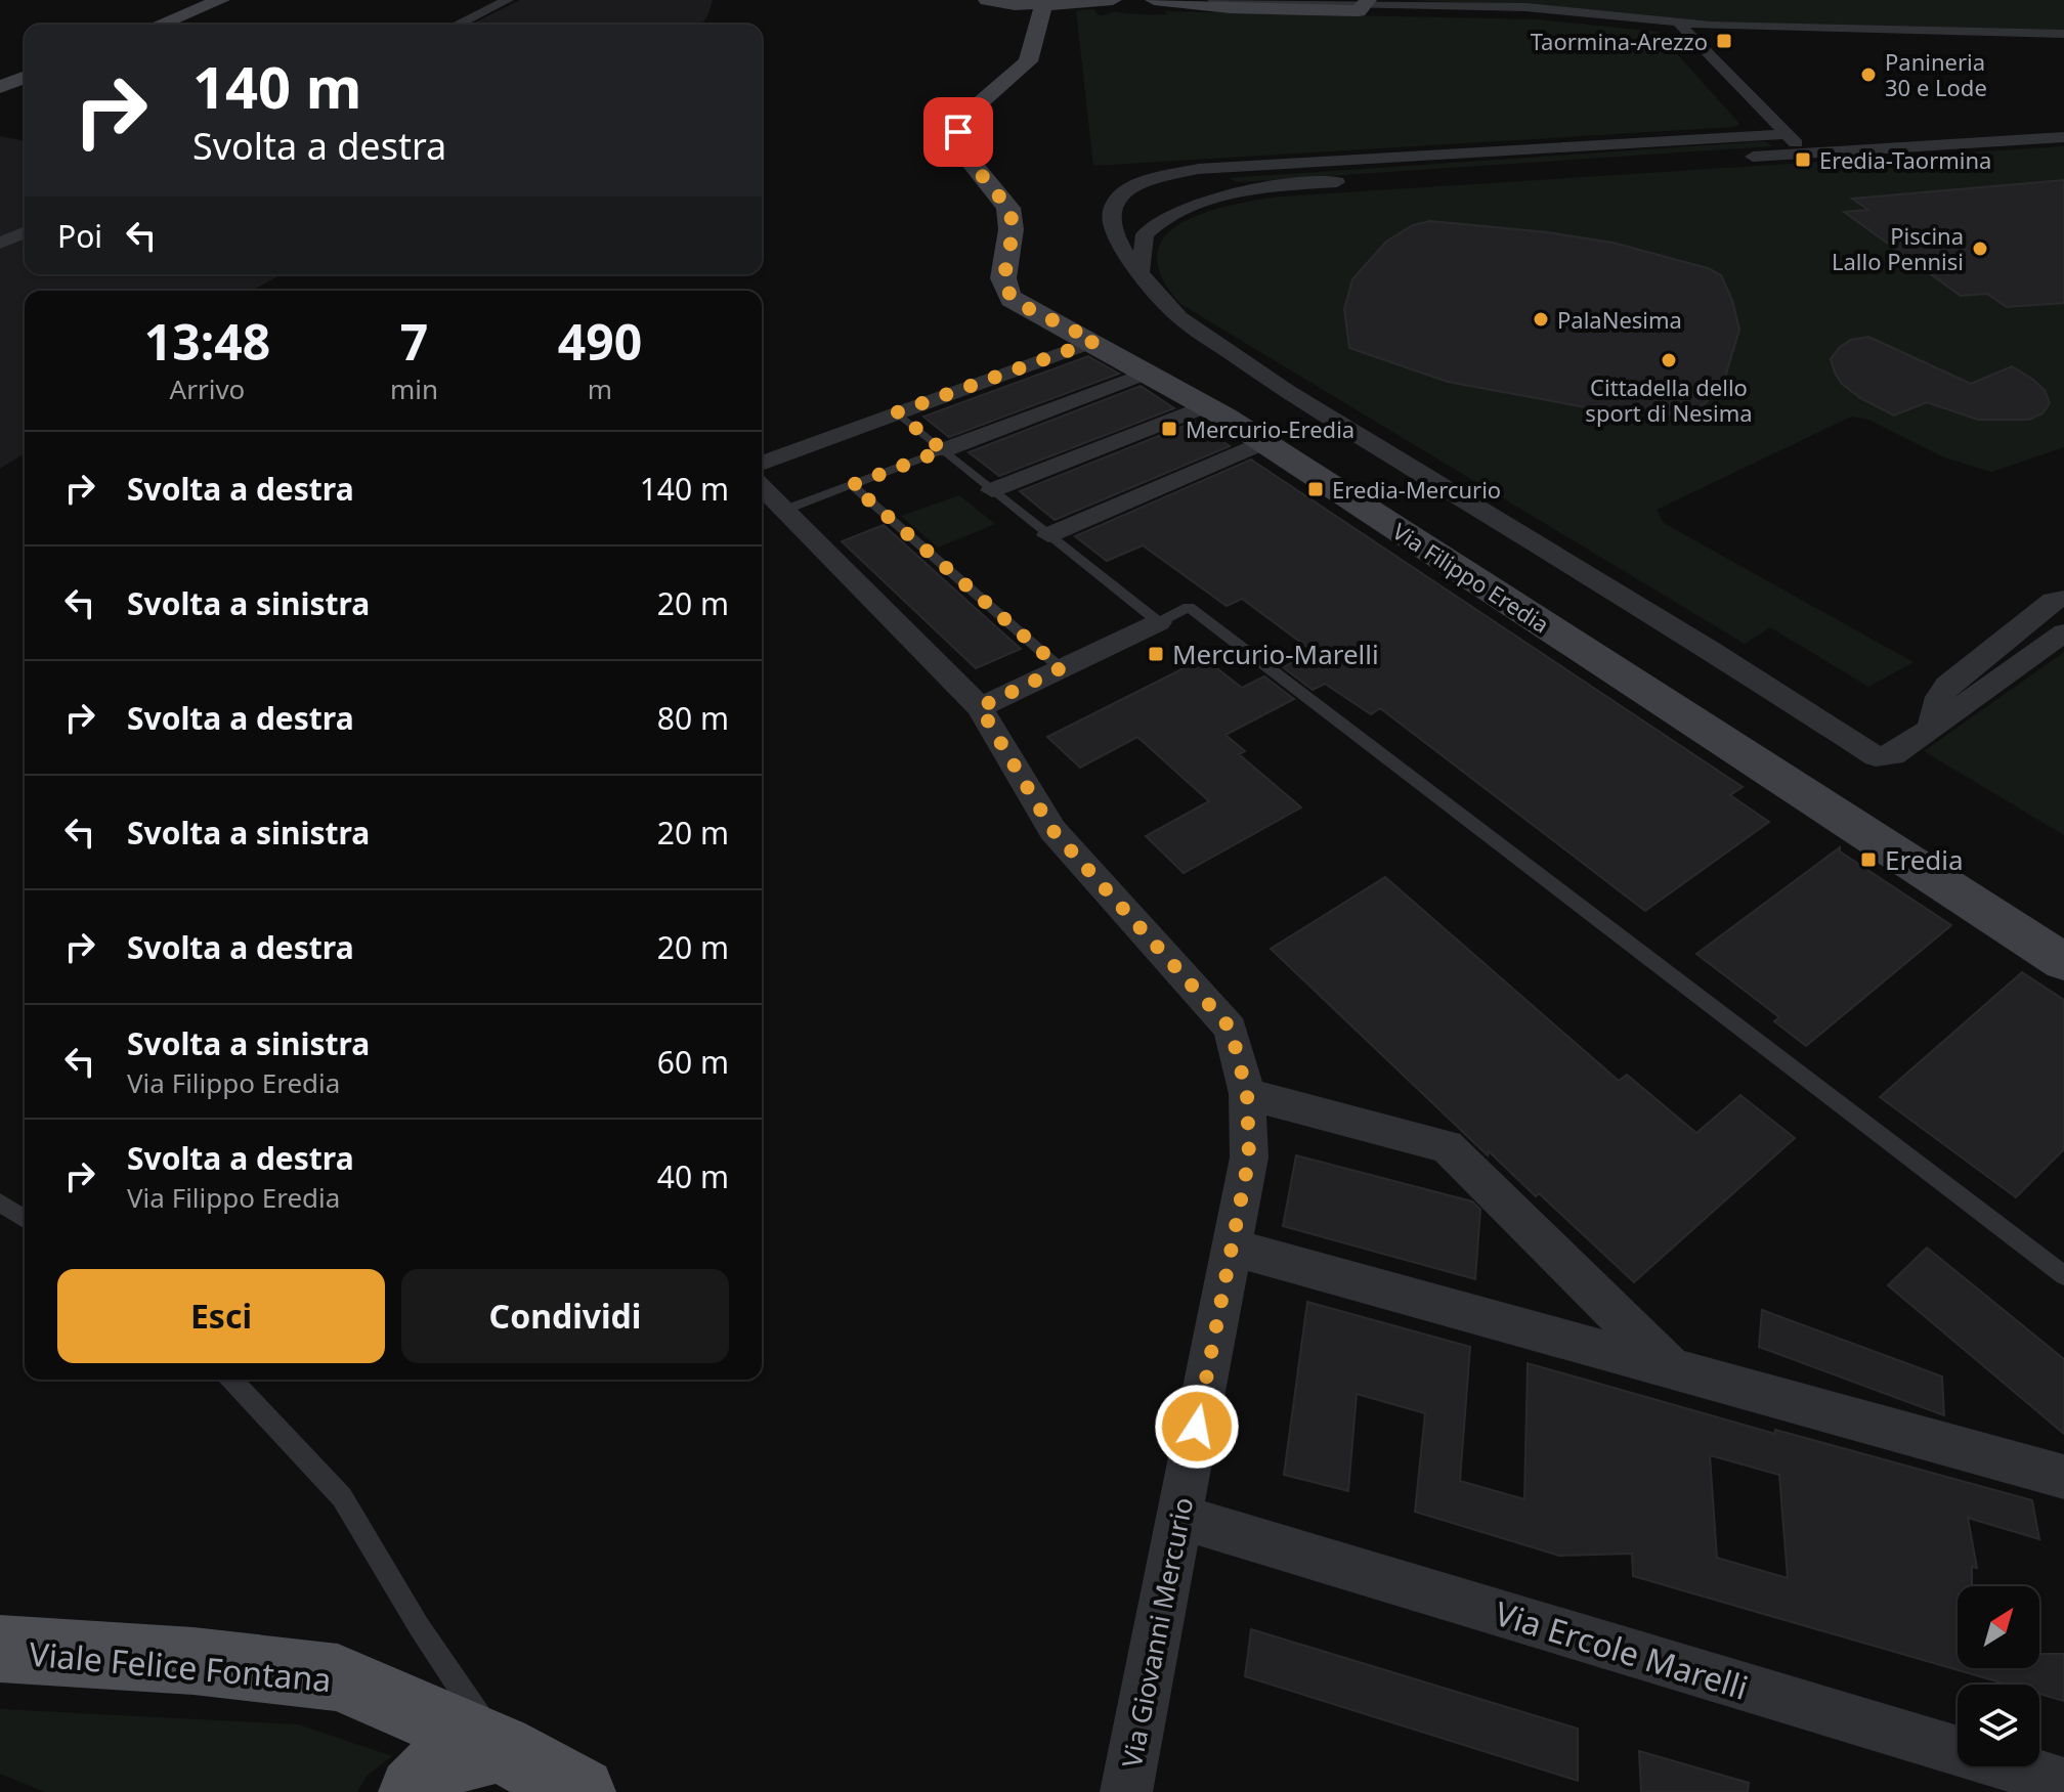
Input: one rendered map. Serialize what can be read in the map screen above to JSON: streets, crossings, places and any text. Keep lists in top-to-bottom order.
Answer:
{
  "streets": {
    "main road": ["Via Filippo Eredia", "Viale Felice Fontana"],
    "street": ["Via Giovanni Mercurio", "Via Ercole Marelli"]
  },
  "crossings": [
    ["Via Giovanni Mercurio", "Via Ercole Marelli"]
  ],
  "places": {
    "transit": [
      "Taormina-Arezzo",
      "Eredia-Taormina",
      "Mercurio-Eredia",
      "Eredia-Mercurio",
      "Mercurio-Marelli",
      "Eredia"
    ],
    "other": [
      "Panineria 30 e Lode",
      "Piscina Lallo Pennisi",
      "PalaNesima",
      "Cittadella dello sport di Nesima"
    ]
  },
  "north": "top right",
  "page": {
    "turn": ["140 m", "Svolta a destra"],
    "then": "Poi",
    "eta": [
      "13:48",
      "Arrivo",
      "7",
      "min",
      "490",
      "m"
    ],
    "list": [
      {
        "name": "Svolta a destra",
        "value": "140 m"
      },
      {
        "name": "Svolta a sinistra",
        "value": "20 m"
      },
      {
        "name": "Svolta a destra",
        "value": "80 m"
      },
      {
        "name": "Svolta a sinistra",
        "value": "20 m"
      },
      {
        "name": "Svolta a destra",
        "value": "20 m"
      },
      {
        "name": "Svolta a sinistra",
        "note": "Via Filippo Eredia",
        "value": "60 m"
      },
      {
        "name": "Svolta a destra",
        "note": "Via Filippo Eredia",
        "value": "40 m"
      }
    ],
    "buttons": ["Esci", "Condividi"]
  }
}
